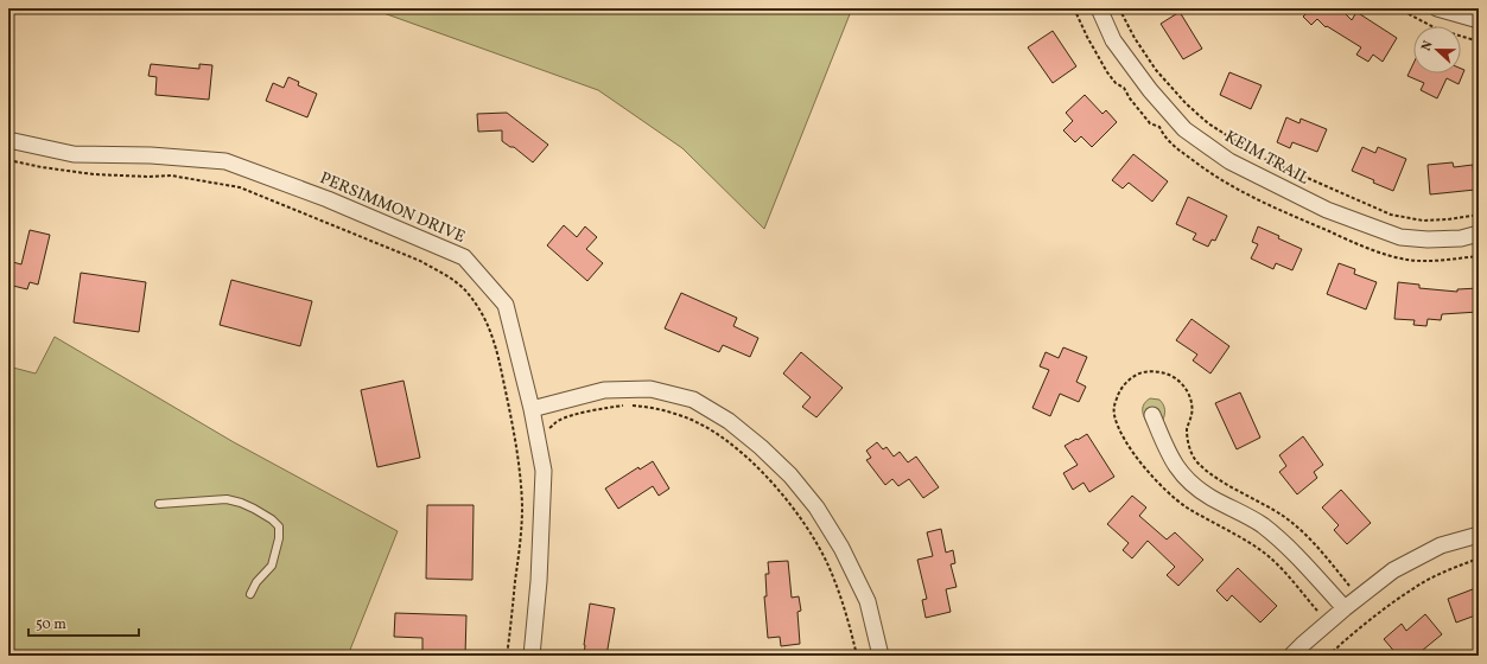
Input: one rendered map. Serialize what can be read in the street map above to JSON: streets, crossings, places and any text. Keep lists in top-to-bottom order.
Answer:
{
  "streets": {
    "street": ["KEIM TRAIL", "PERSIMMON DRIVE"]
  },
  "scale_bar": "50 m",
  "north": "left"
}
